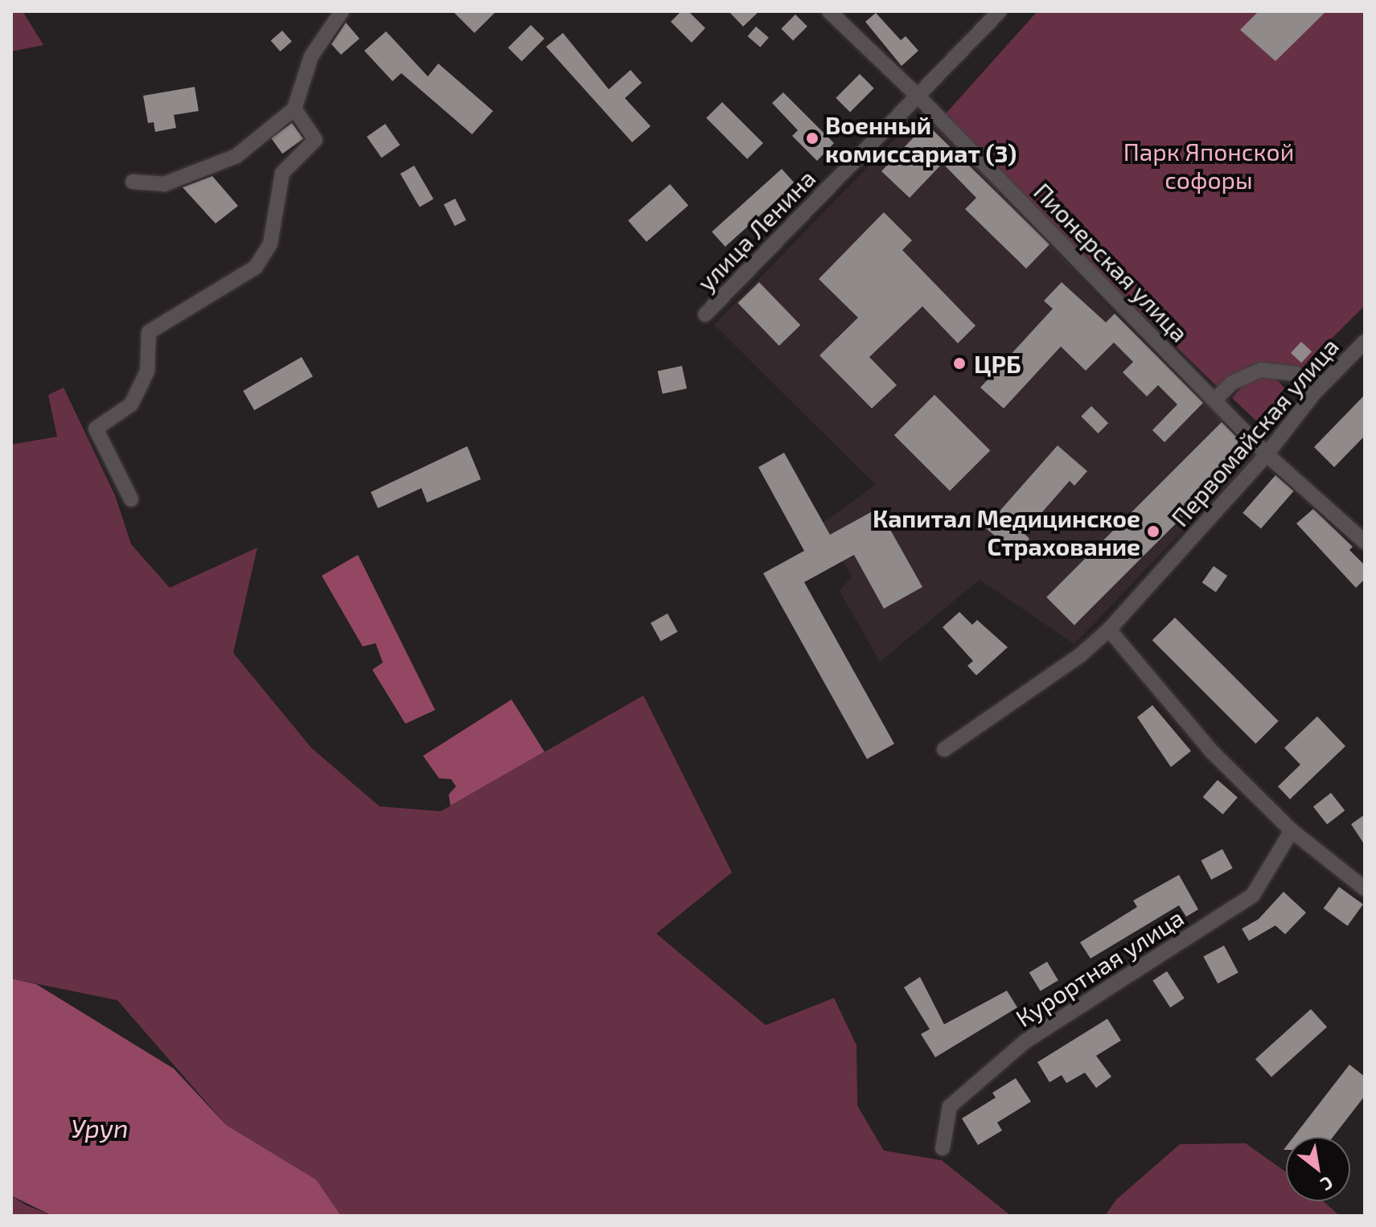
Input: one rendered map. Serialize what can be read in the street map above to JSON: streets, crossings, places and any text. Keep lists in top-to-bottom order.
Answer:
{
  "streets": {
    "street": [
      "улица Ленина",
      "Пионерская улица",
      "Первомайская улица",
      "Курортная улица"
    ]
  },
  "crossings": [
    ["улица Ленина", "Пионерская улица"],
    ["Пионерская улица", "Первомайская улица"]
  ],
  "water": ["Уруп"],
  "parks": ["Парк Японской софоры"],
  "places": ["Военный комиссариат (3)", "ЦРБ", "Капитал Медицинское Страхование"],
  "north": "bottom right"
}
